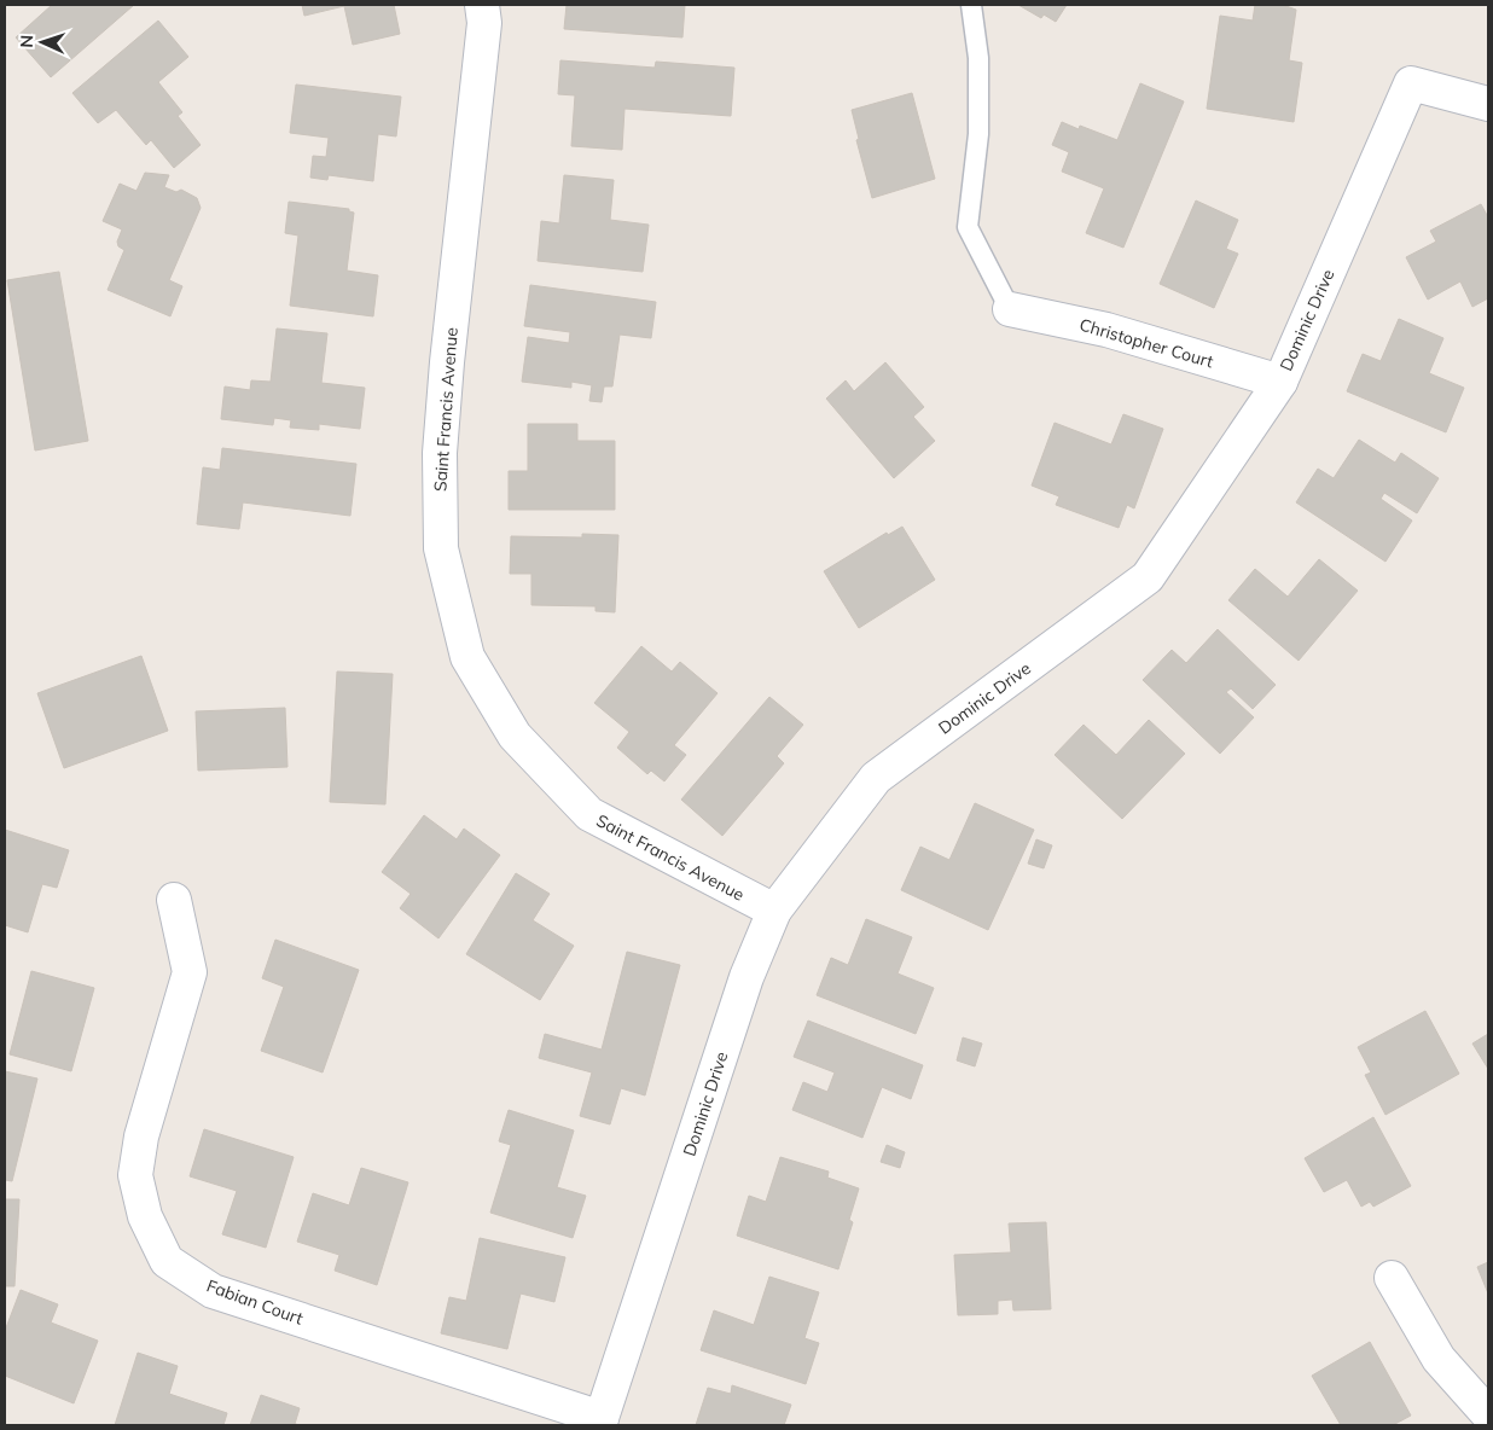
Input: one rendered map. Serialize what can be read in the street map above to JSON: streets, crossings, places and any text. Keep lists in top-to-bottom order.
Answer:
{
  "streets": {
    "street": [
      "Dominic Drive",
      "Christopher Court",
      "Saint Francis Avenue",
      "Fabian Court"
    ]
  },
  "crossings": [
    ["Dominic Drive", "Christopher Court"],
    ["Dominic Drive", "Saint Francis Avenue"],
    ["Dominic Drive", "Fabian Court"]
  ],
  "north": "left"
}
